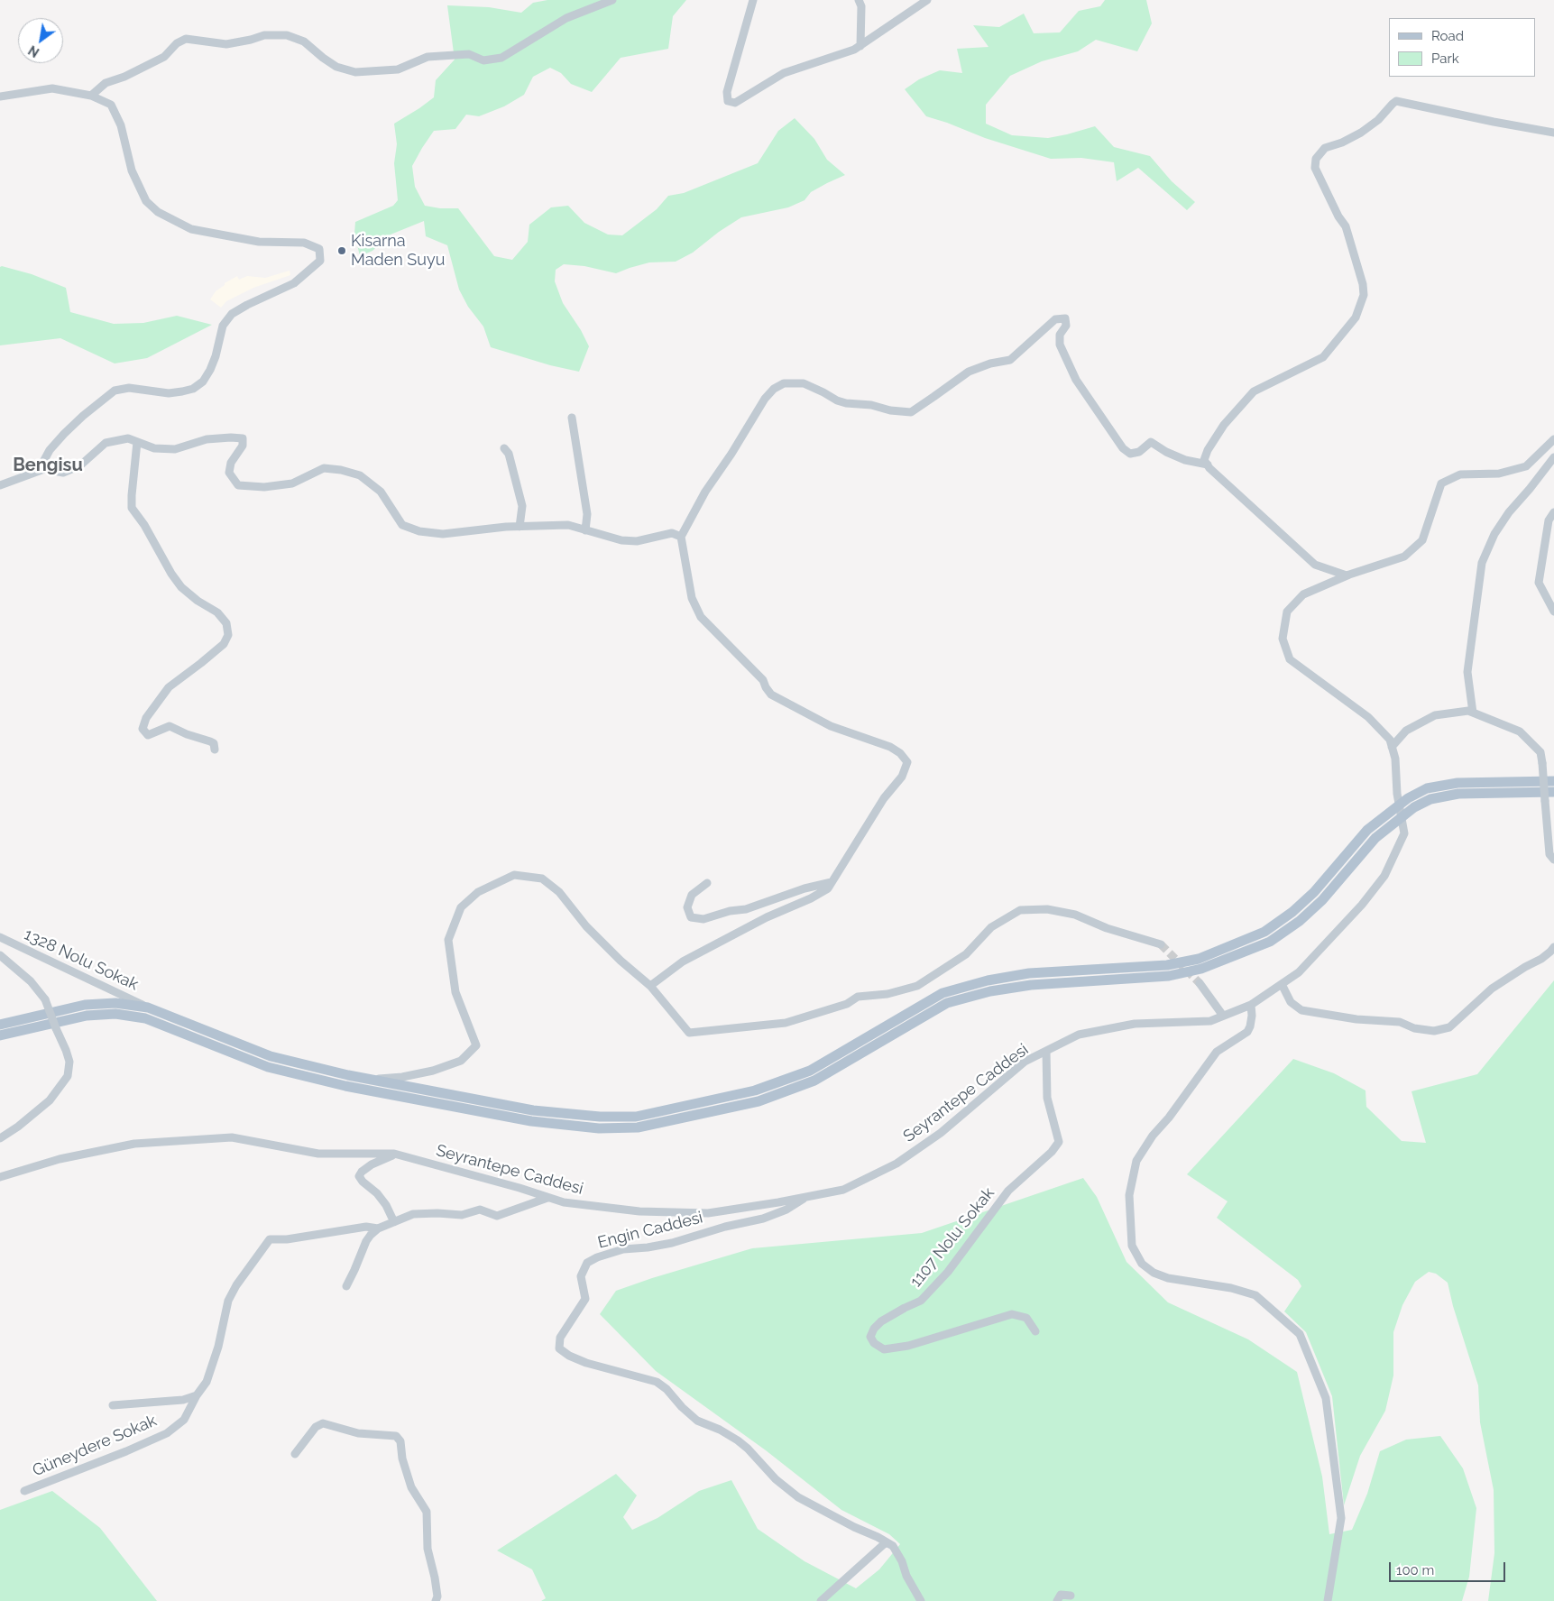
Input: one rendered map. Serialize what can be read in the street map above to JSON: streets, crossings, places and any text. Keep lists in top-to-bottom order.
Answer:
{
  "streets": {
    "street": [
      "1328 Nolu Sokak",
      "Seyrantepe Caddesi",
      "Engin Caddesi",
      "1107 Nolu Sokak",
      "Güneydere Sokak"
    ]
  },
  "crossings": [
    ["Seyrantepe Caddesi", "Engin Caddesi"],
    ["Seyrantepe Caddesi", "1107 Nolu Sokak"]
  ],
  "districts": ["Bengisu"],
  "places": ["Kisarna Maden Suyu"],
  "legend": ["Road", "Park"],
  "scale_bar": "100 m",
  "north": "bottom left"
}
